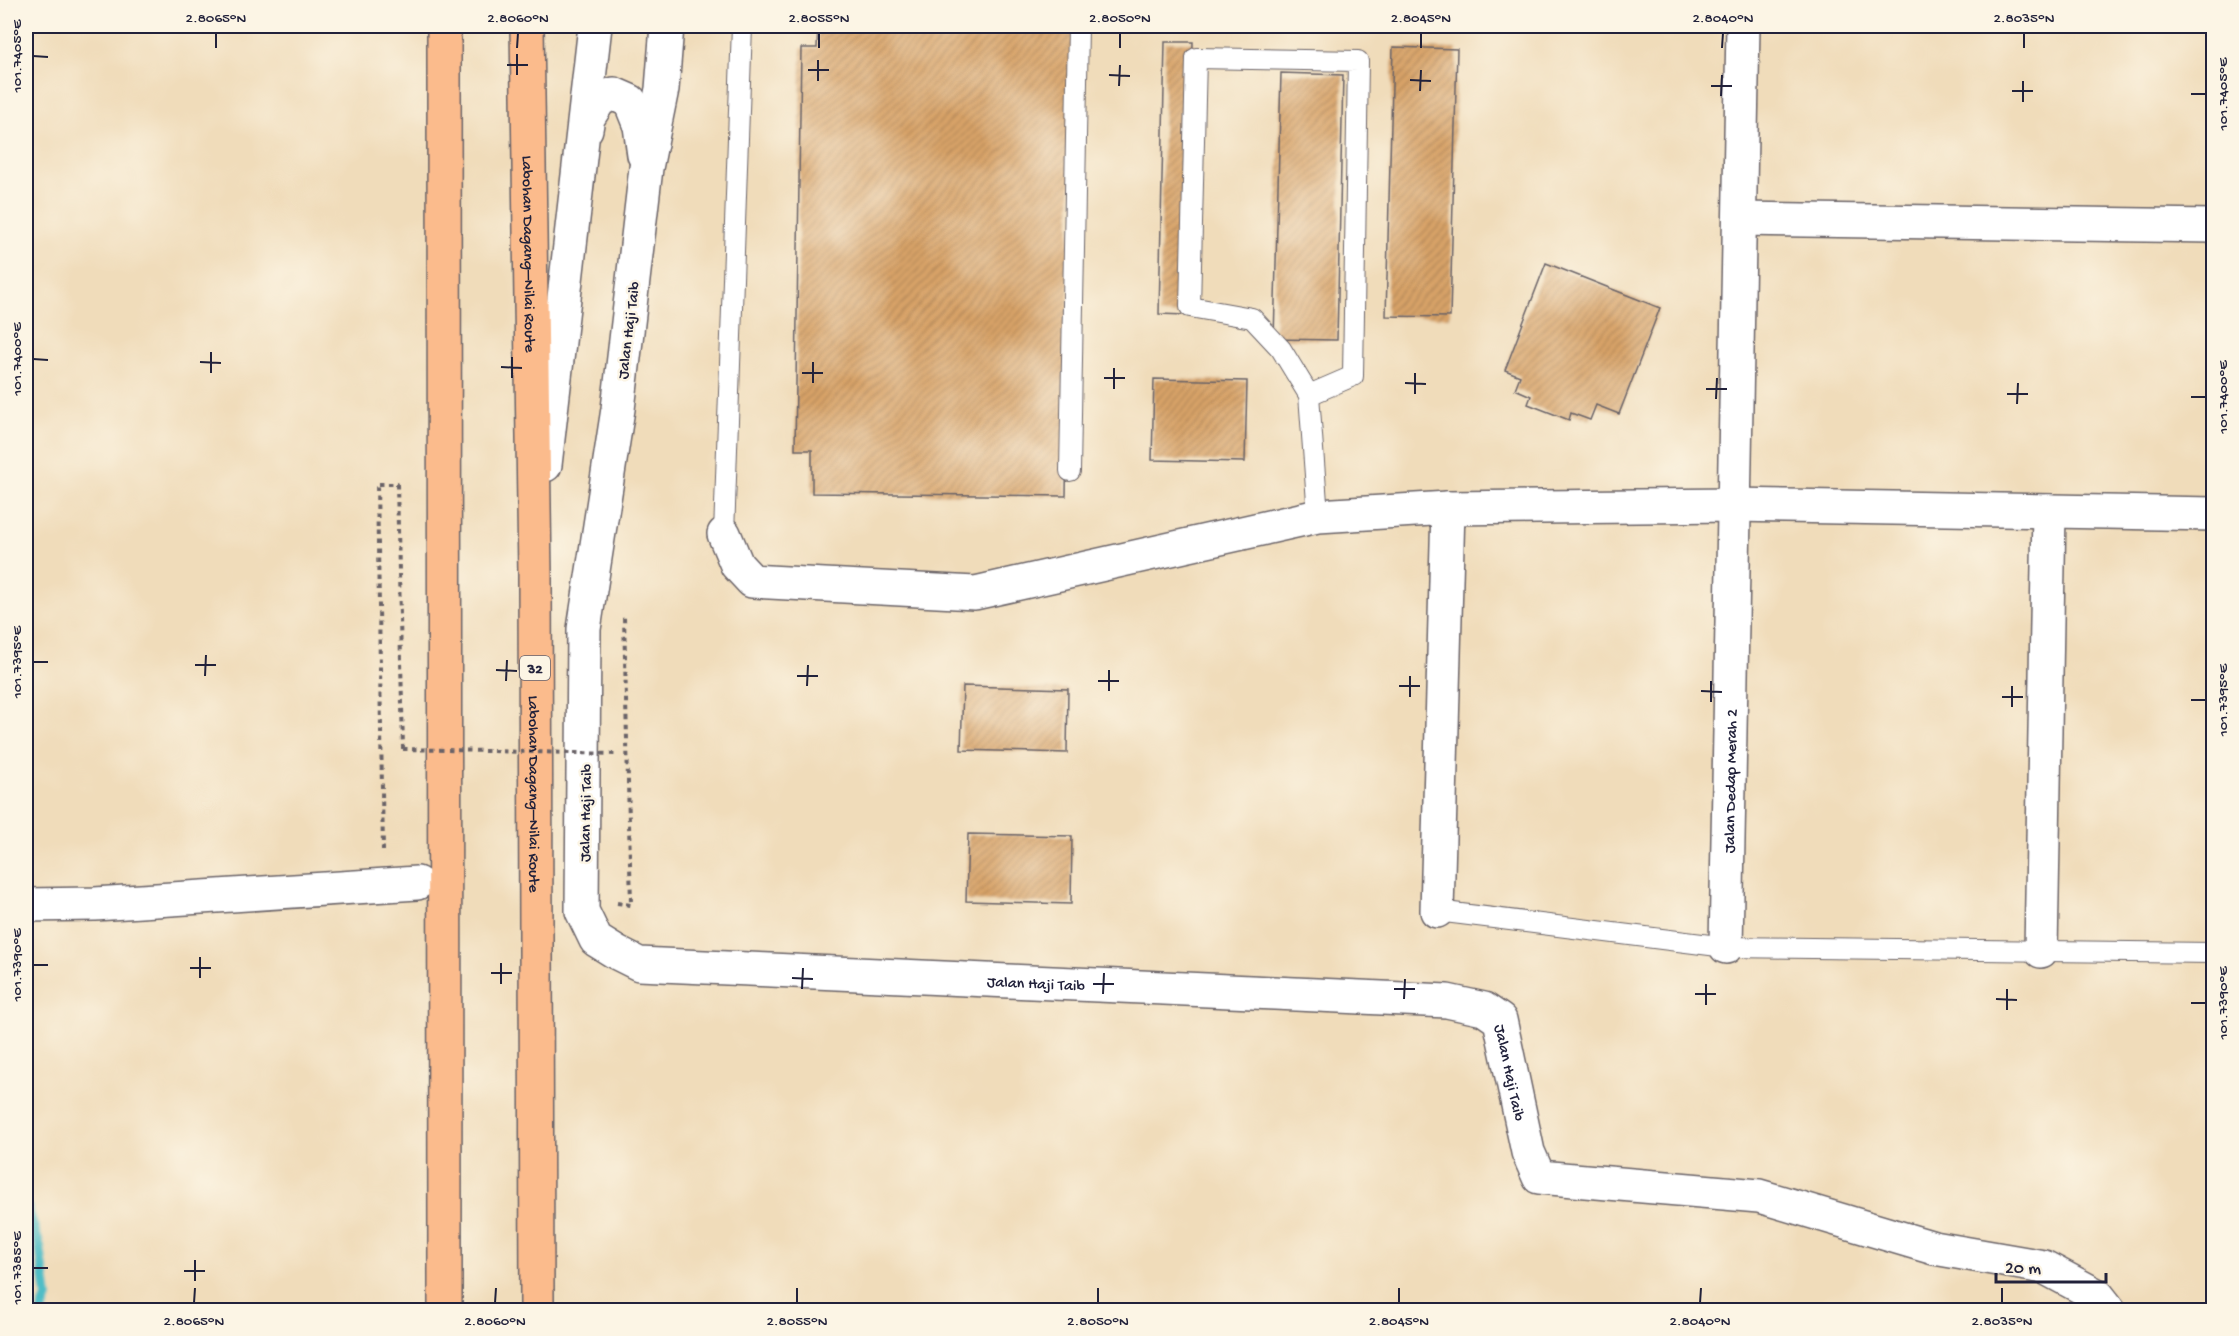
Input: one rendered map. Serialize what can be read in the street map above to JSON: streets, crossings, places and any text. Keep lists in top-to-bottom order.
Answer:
{
  "streets": {
    "main road": ["Labohan Dagang–Nilai Route", "32"],
    "street": ["Jalan Haji Taib", "Jalan Dedap Merah 2"]
  },
  "scale_bar": "20 m",
  "coordinates": [
    "2.8065°N",
    "2.8060°N",
    "2.8055°N",
    "2.8050°N",
    "2.8045°N",
    "2.8040°N",
    "2.8035°N",
    "101.7405°E",
    "101.7400°E",
    "101.7395°E",
    "101.7390°E",
    "101.7385°E"
  ]
}
